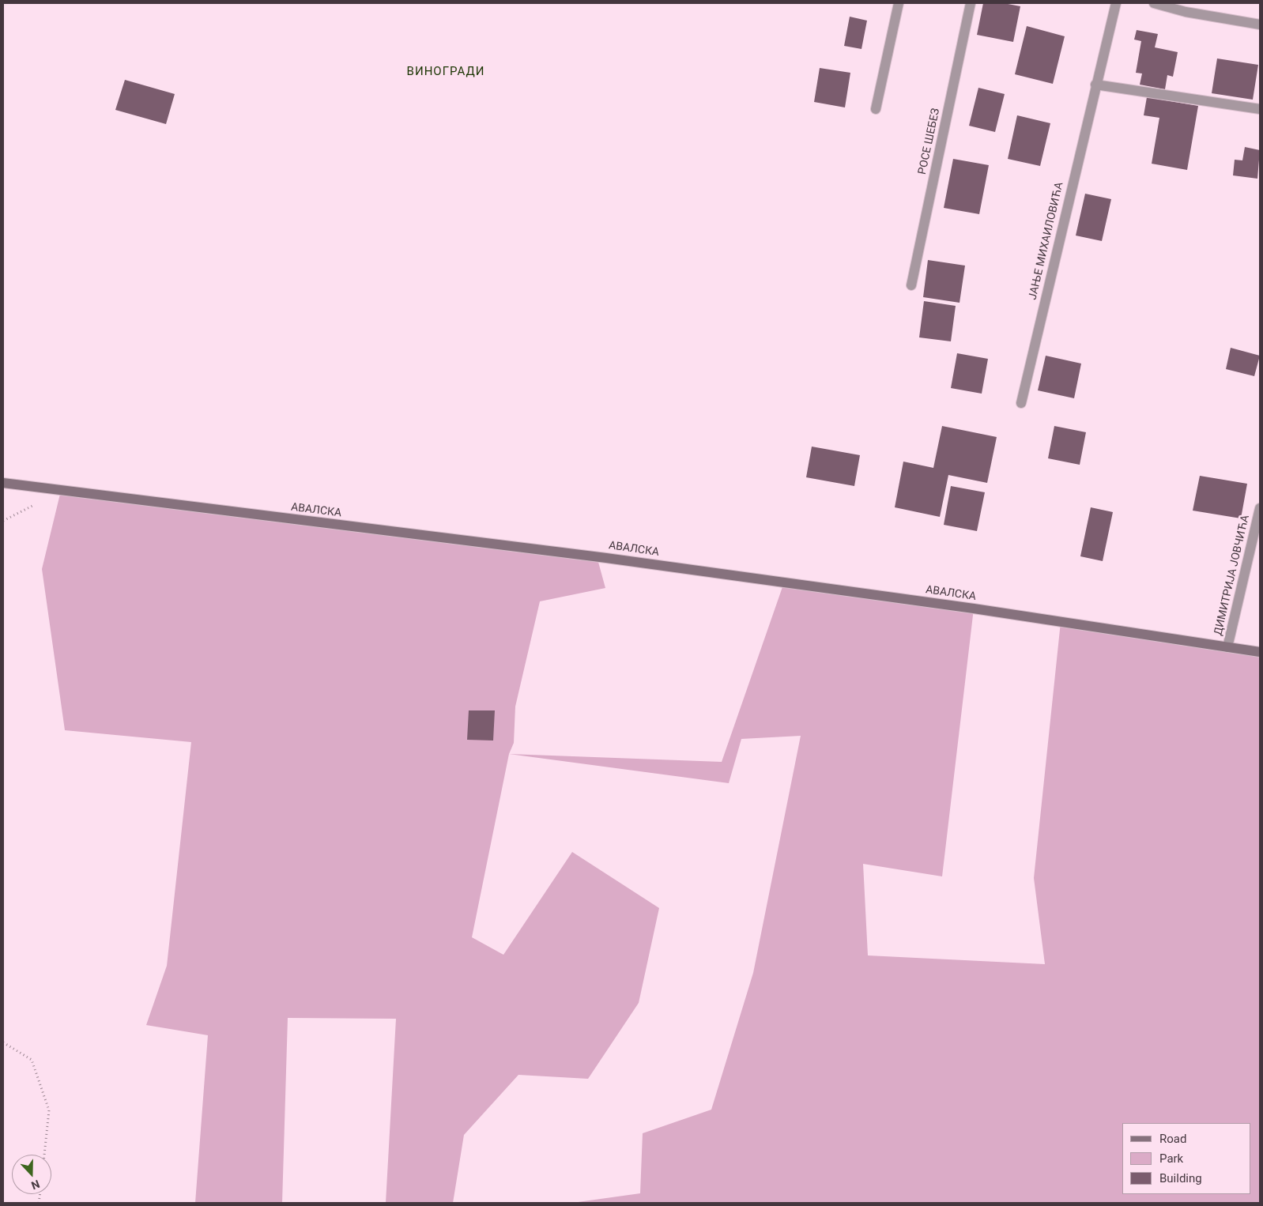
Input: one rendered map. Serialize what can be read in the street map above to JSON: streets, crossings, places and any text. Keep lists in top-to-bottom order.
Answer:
{
  "streets": {
    "main road": ["АВАЛСКА"],
    "street": ["РОСЕ ШЕБЕЗ", "ЈАЊЕ МИХАИЛОВИЋА", "ДИМИТРИЈА ЈОВЧИЋА"]
  },
  "crossings": [
    ["АВАЛСКА", "ДИМИТРИЈА ЈОВЧИЋА"]
  ],
  "districts": ["ВИНОГРАДИ"],
  "legend": ["Road", "Park", "Building"],
  "north": "bottom"
}
